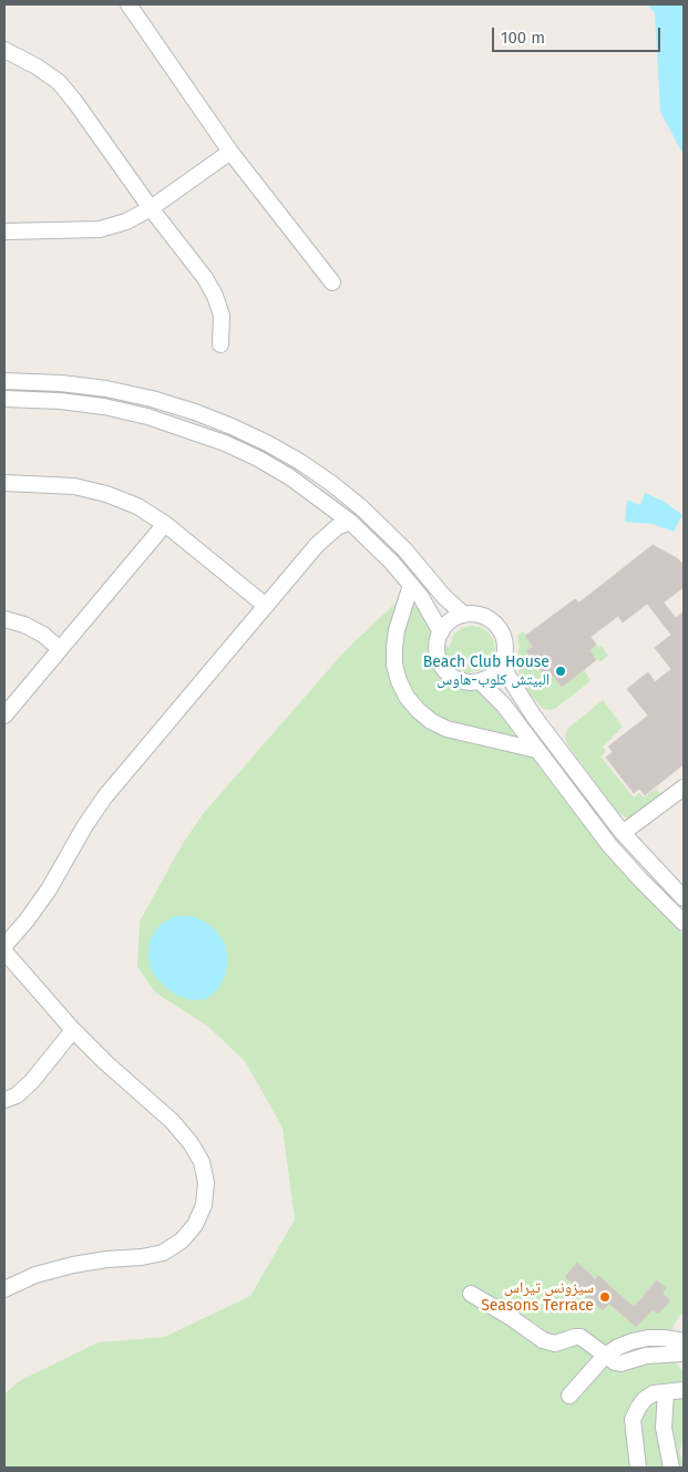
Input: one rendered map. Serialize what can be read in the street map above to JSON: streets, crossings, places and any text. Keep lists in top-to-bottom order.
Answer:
{
  "places": ["Beach Club House البيتش كلوب-هاوس", "سيزونس تيراس Seasons Terrace"],
  "scale_bar": "100 m"
}
